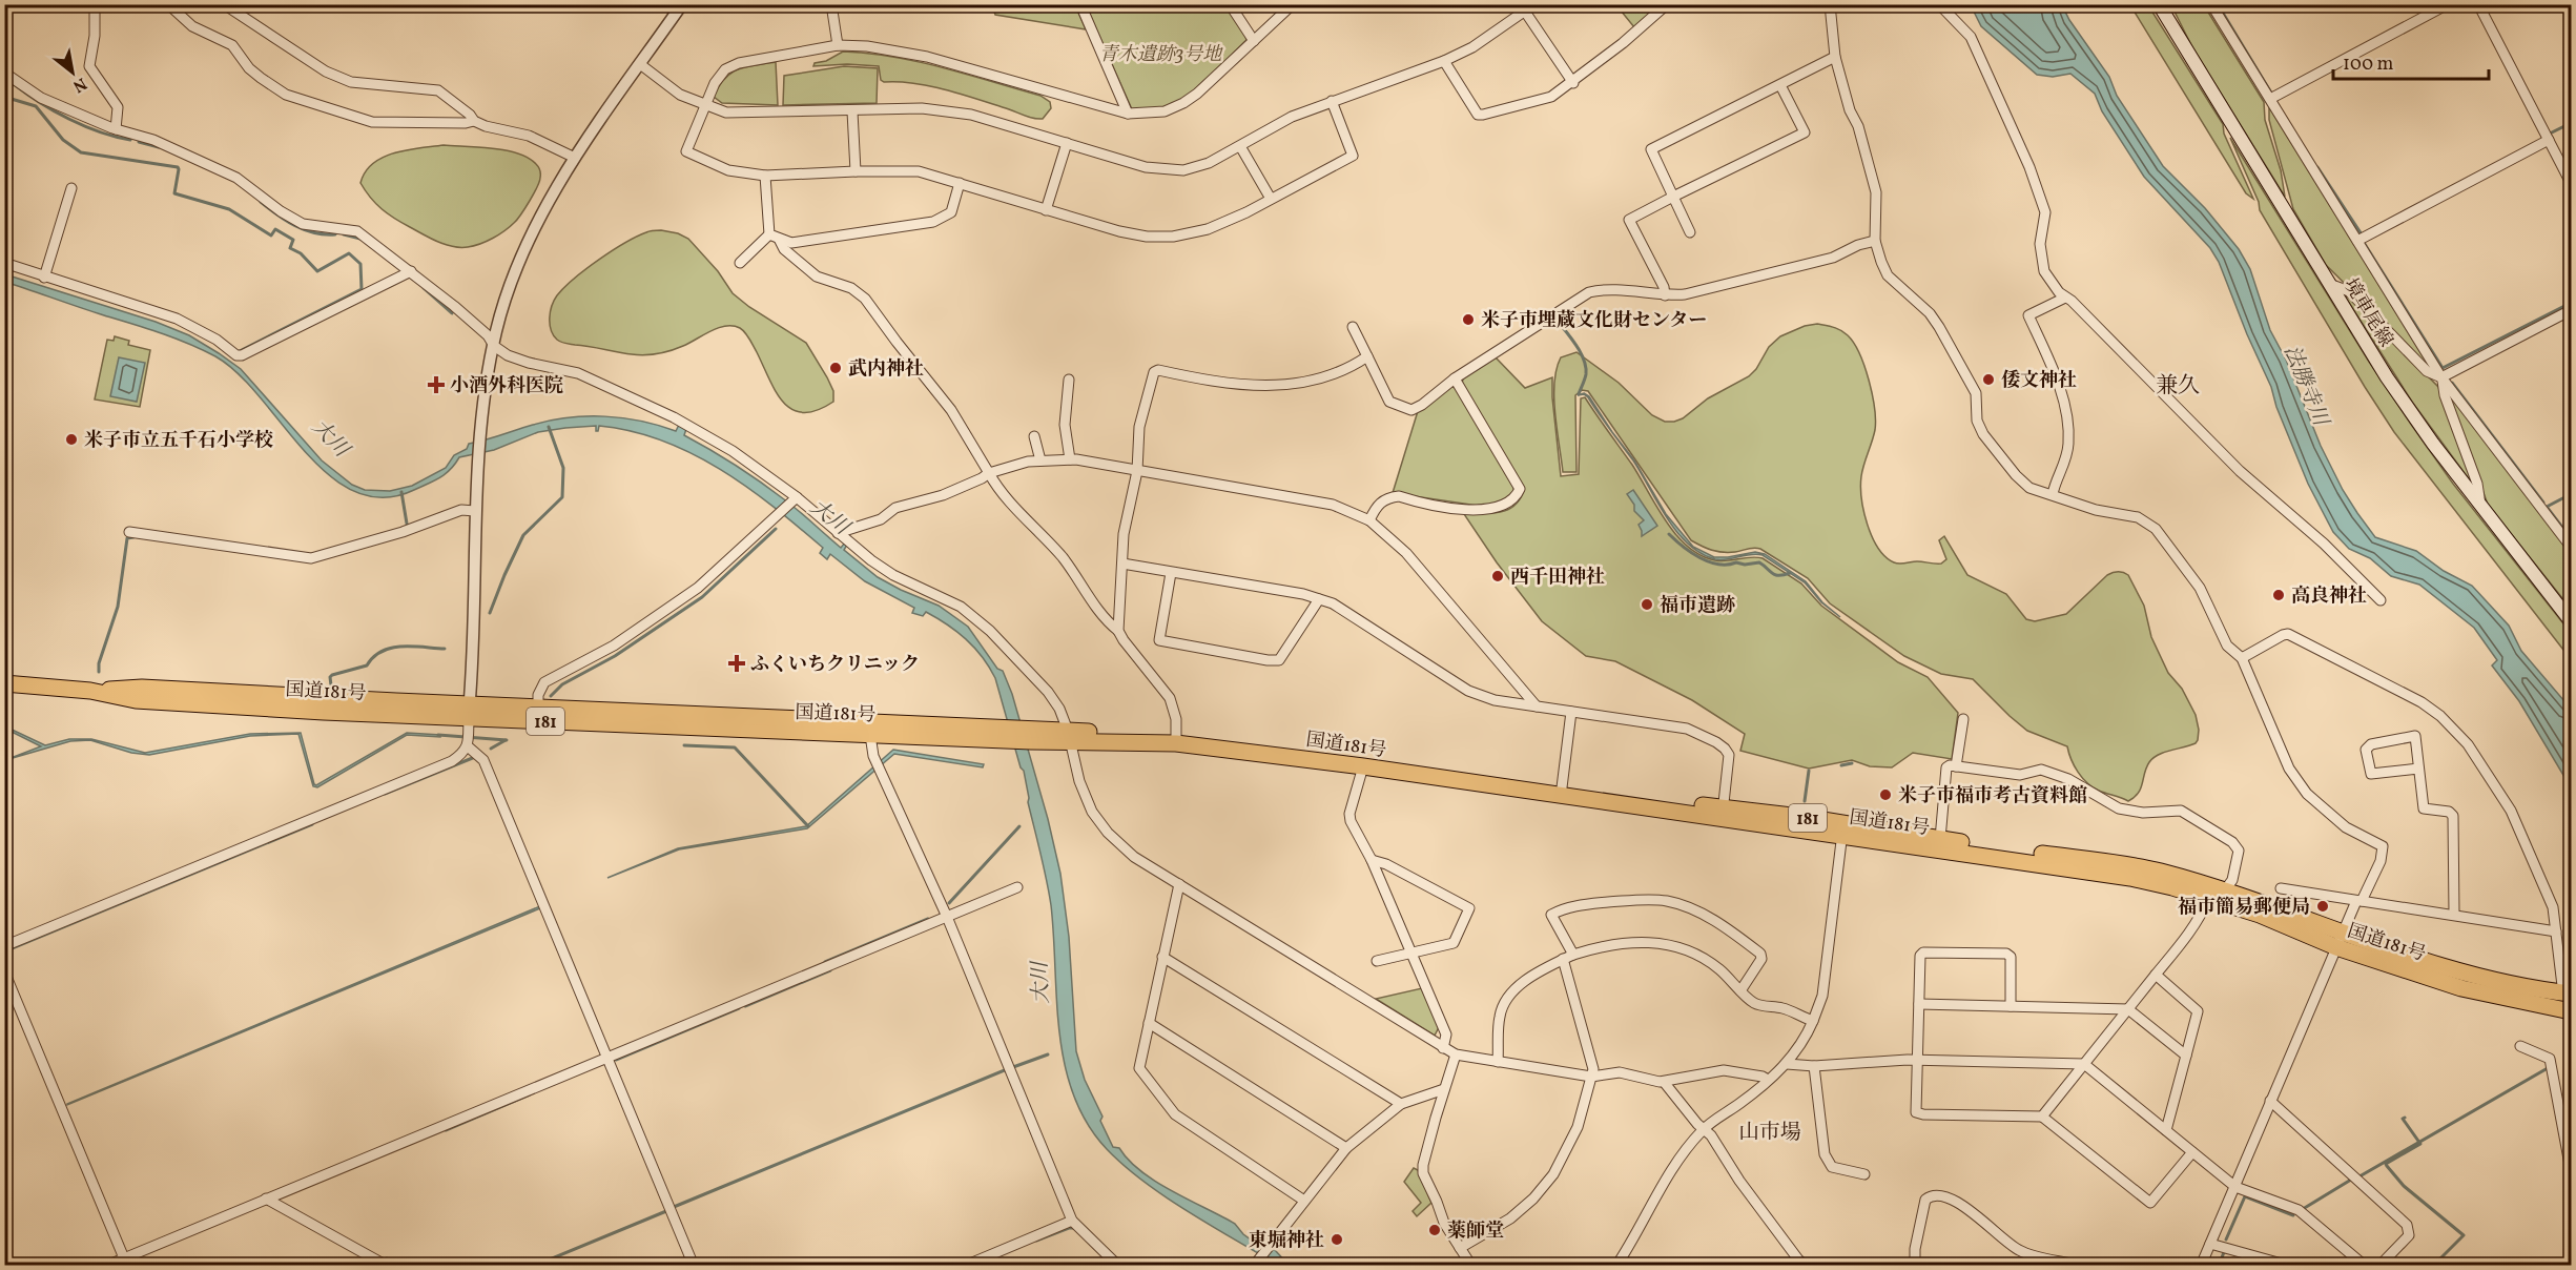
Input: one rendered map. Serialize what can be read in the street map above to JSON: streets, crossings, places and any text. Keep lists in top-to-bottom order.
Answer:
{
  "streets": {
    "highway": ["国道181号", "181"],
    "main road": ["境車尾線"]
  },
  "districts": ["兼久", "山市場"],
  "water": ["法勝寺川", "大川"],
  "parks": ["青木遺跡3号地"],
  "places": {
    "other": [
      "米子市埋蔵文化財センター",
      "武内神社",
      "倭文神社",
      "米子市立五千石小学校",
      "西千田神社",
      "高良神社",
      "福市遺跡",
      "米子市福市考古資料館",
      "福市簡易郵便局",
      "薬師堂",
      "東堀神社"
    ],
    "health": ["小酒外科医院", "ふくいちクリニック"]
  },
  "scale_bar": "100 m",
  "north": "bottom right"
}
